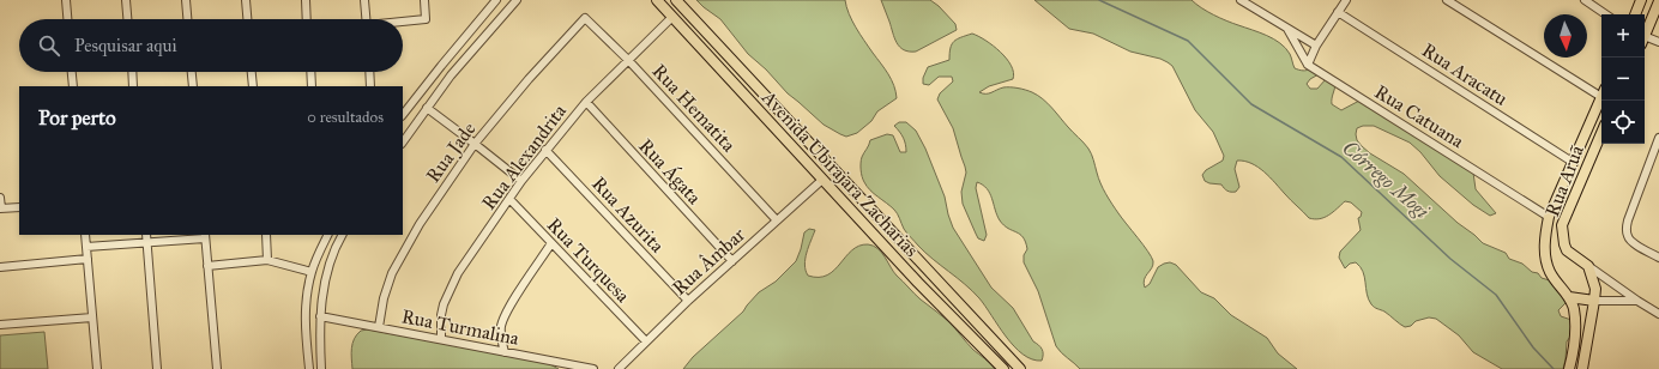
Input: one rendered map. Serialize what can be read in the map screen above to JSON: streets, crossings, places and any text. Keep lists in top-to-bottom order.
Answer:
{
  "streets": {
    "main road": ["Avenida Ubirajara Zacharias", "Rua Aruã"],
    "street": [
      "Rua Aracatu",
      "Rua Hematita",
      "Rua Catuana",
      "Rua Jade",
      "Rua Alexandrita",
      "Rua Ágata",
      "Rua Azurita",
      "Rua Turquesa",
      "Rua Âmbar",
      "Rua Turmalina"
    ]
  },
  "crossings": [
    ["Rua Aracatu", "Rua Aruã"],
    ["Rua Hematita", "Rua Jade"],
    ["Rua Hematita", "Rua Alexandrita"],
    ["Rua Hematita", "Rua Âmbar"],
    ["Rua Catuana", "Rua Aruã"],
    ["Rua Jade", "Rua Turmalina"],
    ["Rua Alexandrita", "Rua Ágata"],
    ["Rua Alexandrita", "Avenida Ubirajara Zacharias"],
    ["Rua Alexandrita", "Rua Azurita"],
    ["Rua Alexandrita", "Rua Turquesa"],
    ["Rua Alexandrita", "Rua Turmalina"],
    ["Rua Ágata", "Rua Âmbar"],
    ["Avenida Ubirajara Zacharias", "Rua Âmbar"],
    ["Rua Azurita", "Rua Âmbar"],
    ["Rua Turquesa", "Rua Âmbar"]
  ],
  "water": ["Córrego Mogi"],
  "north": "bottom",
  "page": {
    "map_buttons": ["+", "−"],
    "search": "Pesquisar aqui",
    "heading": ["Por perto", "0 resultados"]
  }
}
